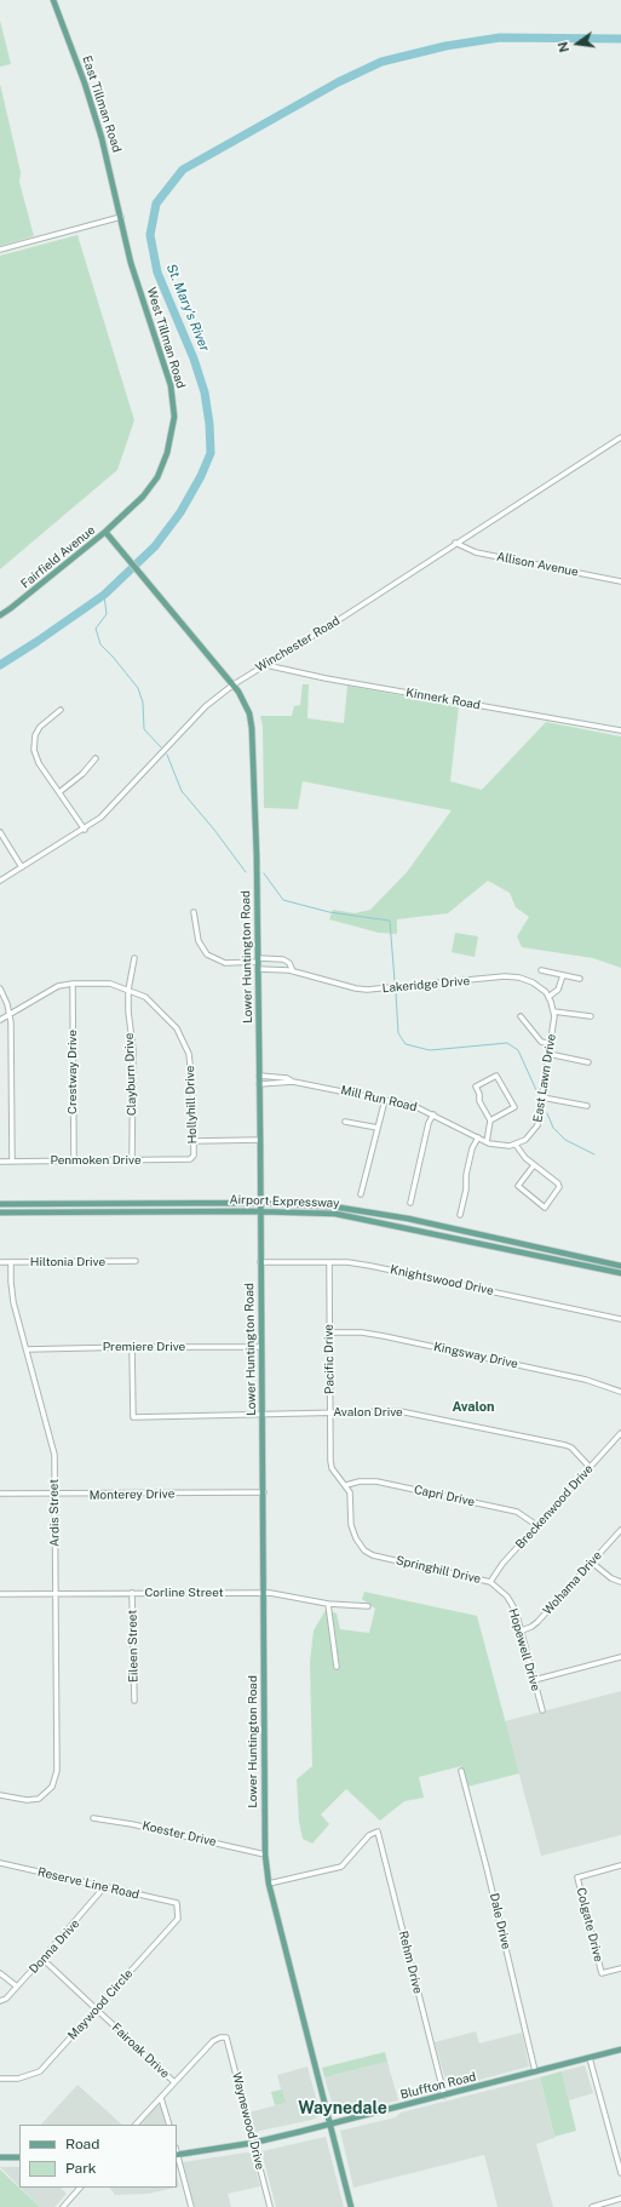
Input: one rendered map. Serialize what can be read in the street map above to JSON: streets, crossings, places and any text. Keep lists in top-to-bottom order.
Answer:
{
  "streets": {
    "main road": [
      "East Tillman Road",
      "West Tillman Road",
      "Fairfield Avenue",
      "Lower Huntington Road",
      "Airport Expressway",
      "Bluffton Road"
    ],
    "street": [
      "Allison Avenue",
      "Winchester Road",
      "Kinnerk Road",
      "Lakeridge Drive",
      "Crestway Drive",
      "Clayburn Drive",
      "East Lawn Drive",
      "Mill Run Road",
      "Hollyhill Drive",
      "Penmoken Drive",
      "Hiltonia Drive",
      "Knightswood Drive",
      "Premiere Drive",
      "Kingsway Drive",
      "Pacific Drive",
      "Avalon Drive",
      "Monterey Drive",
      "Capri Drive",
      "Breckenwood Drive",
      "Ardis Street",
      "Springhill Drive",
      "Wohama Drive",
      "Corline Street",
      "Eileen Street",
      "Hopewell Drive",
      "Koester Drive",
      "Reserve Line Road",
      "Dale Drive",
      "Colgate Drive",
      "Donna Drive",
      "Rehm Drive",
      "Maywood Circle",
      "Fairoak Drive",
      "Waynewood Drive"
    ]
  },
  "crossings": [
    ["East Tillman Road", "West Tillman Road"],
    ["West Tillman Road", "Fairfield Avenue"],
    ["West Tillman Road", "Lower Huntington Road"],
    ["Fairfield Avenue", "Lower Huntington Road"],
    ["Allison Avenue", "Winchester Road"],
    ["Winchester Road", "Kinnerk Road"],
    ["Winchester Road", "Lower Huntington Road"],
    ["Lower Huntington Road", "Lakeridge Drive"],
    ["Lower Huntington Road", "Mill Run Road"],
    ["Lower Huntington Road", "Airport Expressway"],
    ["Lower Huntington Road", "Knightswood Drive"],
    ["Lower Huntington Road", "Premiere Drive"],
    ["Lower Huntington Road", "Avalon Drive"],
    ["Lower Huntington Road", "Monterey Drive"],
    ["Lower Huntington Road", "Corline Street"],
    ["Lower Huntington Road", "Koester Drive"],
    ["Lower Huntington Road", "Rehm Drive"],
    ["Lower Huntington Road", "Bluffton Road"],
    ["Lakeridge Drive", "East Lawn Drive"],
    ["Crestway Drive", "Hollyhill Drive"],
    ["Crestway Drive", "Penmoken Drive"],
    ["Clayburn Drive", "Hollyhill Drive"],
    ["Clayburn Drive", "Penmoken Drive"],
    ["East Lawn Drive", "Mill Run Road"],
    ["Hollyhill Drive", "Penmoken Drive"],
    ["Hiltonia Drive", "Ardis Street"],
    ["Knightswood Drive", "Pacific Drive"],
    ["Premiere Drive", "Avalon Drive"],
    ["Premiere Drive", "Ardis Street"],
    ["Kingsway Drive", "Pacific Drive"],
    ["Pacific Drive", "Avalon Drive"],
    ["Pacific Drive", "Capri Drive"],
    ["Pacific Drive", "Springhill Drive"],
    ["Avalon Drive", "Breckenwood Drive"],
    ["Monterey Drive", "Ardis Street"],
    ["Capri Drive", "Breckenwood Drive"],
    ["Breckenwood Drive", "Springhill Drive"],
    ["Ardis Street", "Corline Street"],
    ["Springhill Drive", "Hopewell Drive"],
    ["Wohama Drive", "Hopewell Drive"],
    ["Corline Street", "Eileen Street"],
    ["Reserve Line Road", "Donna Drive"],
    ["Reserve Line Road", "Maywood Circle"],
    ["Dale Drive", "Bluffton Road"],
    ["Donna Drive", "Fairoak Drive"],
    ["Rehm Drive", "Bluffton Road"],
    ["Maywood Circle", "Fairoak Drive"],
    ["Fairoak Drive", "Waynewood Drive"],
    ["Bluffton Road", "Waynewood Drive"]
  ],
  "districts": ["Avalon", "Waynedale"],
  "water": ["St. Mary's River"],
  "legend": ["Road", "Park"],
  "north": "left"
}
